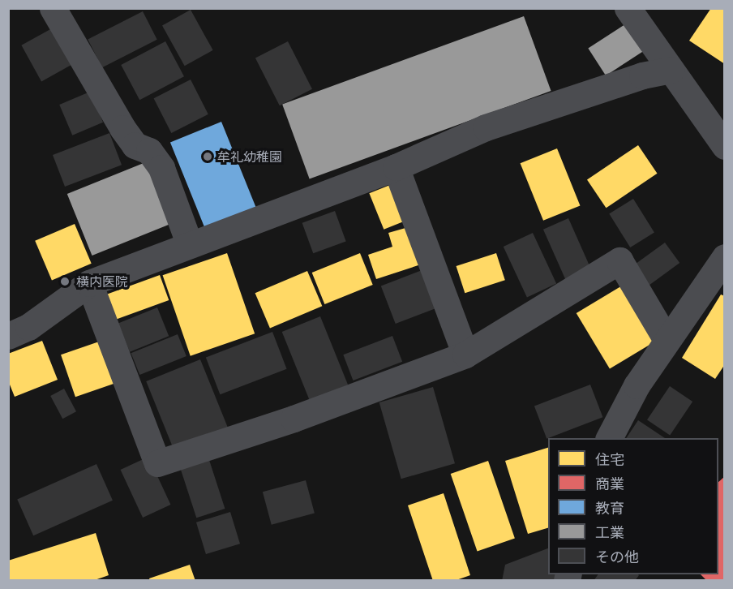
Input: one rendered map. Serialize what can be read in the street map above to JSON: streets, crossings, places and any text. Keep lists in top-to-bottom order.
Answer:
{
  "places": ["牟礼幼稚園", "横内医院"],
  "legend": [
    "住宅",
    "商業",
    "教育",
    "工業",
    "その他"
  ]
}
